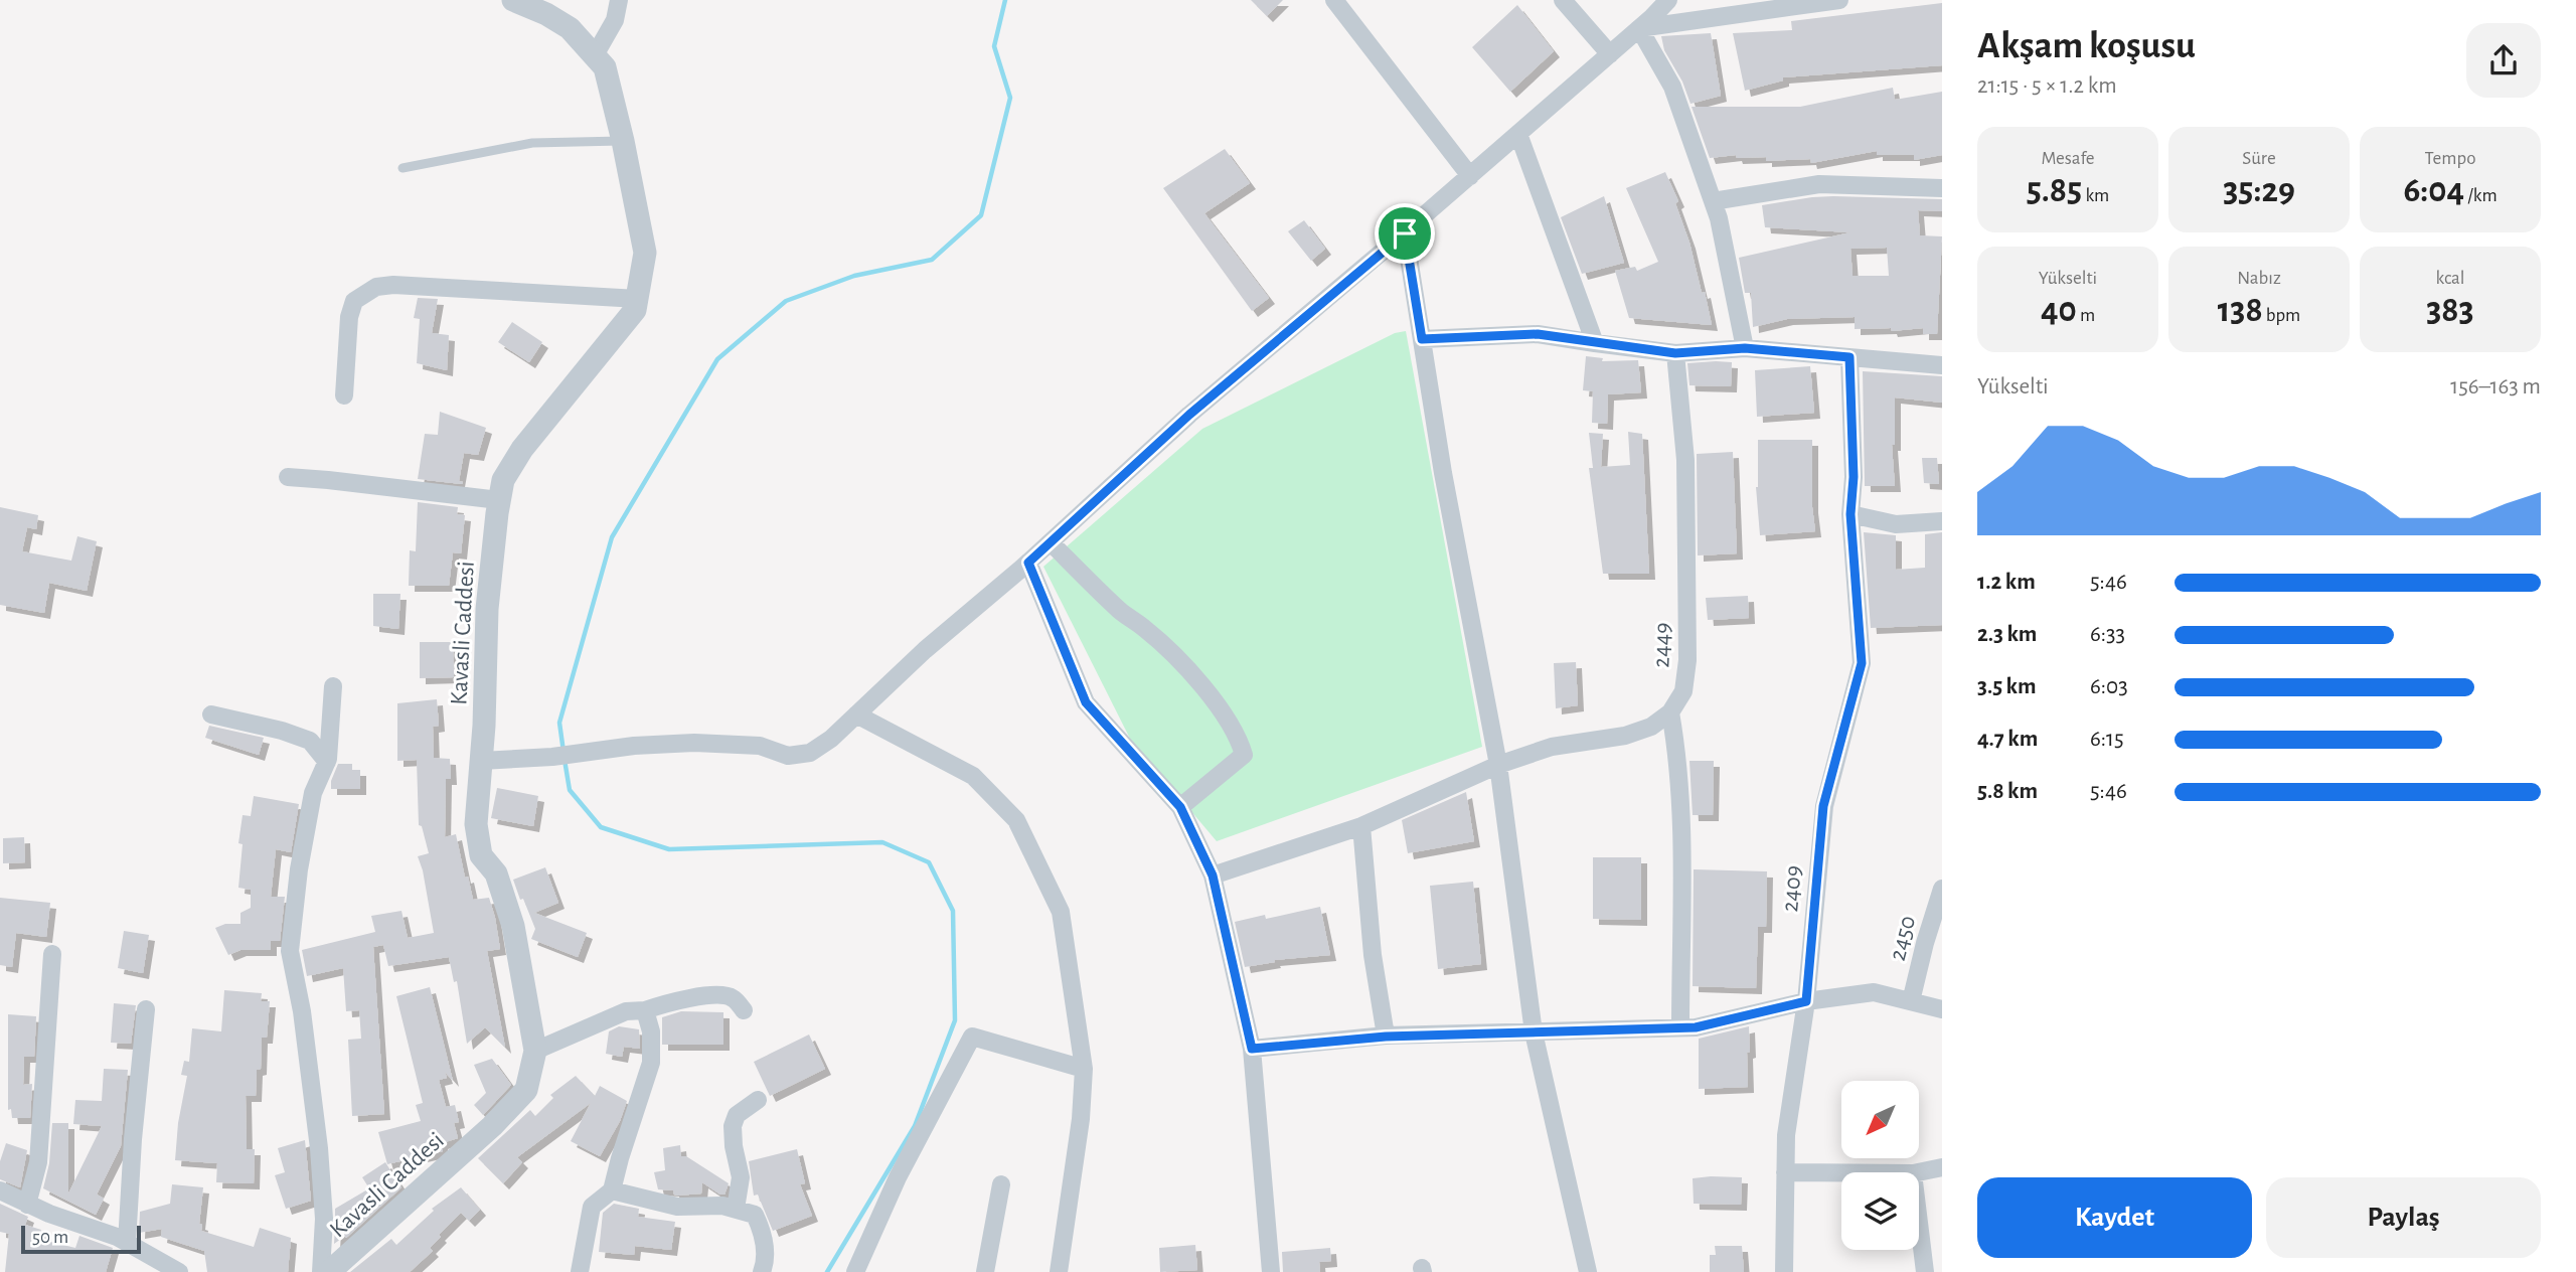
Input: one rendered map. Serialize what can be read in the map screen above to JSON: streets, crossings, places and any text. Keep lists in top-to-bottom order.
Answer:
{
  "streets": {
    "street": [
      "Kavasli Caddesi",
      "2449",
      "2409",
      "2450"
    ]
  },
  "scale_bar": "50 m",
  "north": "bottom left",
  "page": {
    "heading": ["Akşam koşusu", "21:15 · 5 × 1.2 km"],
    "stats": [
      ["Mesafe", "5.85 km"],
      ["Süre", "35:29"],
      ["Tempo", "6:04 /km"],
      ["Yükselti", "40 m"],
      ["Nabız", "138 bpm"],
      ["kcal", "383"]
    ],
    "chart": ["Yükselti", "156–163 m"],
    "list": [
      {
        "name": "1.2 km",
        "note": "5:46"
      },
      {
        "name": "2.3 km",
        "note": "6:33"
      },
      {
        "name": "3.5 km",
        "note": "6:03"
      },
      {
        "name": "4.7 km",
        "note": "6:15"
      },
      {
        "name": "5.8 km",
        "note": "5:46"
      }
    ],
    "buttons": ["Kaydet", "Paylaş"],
    "scale": "50 m"
  }
}
